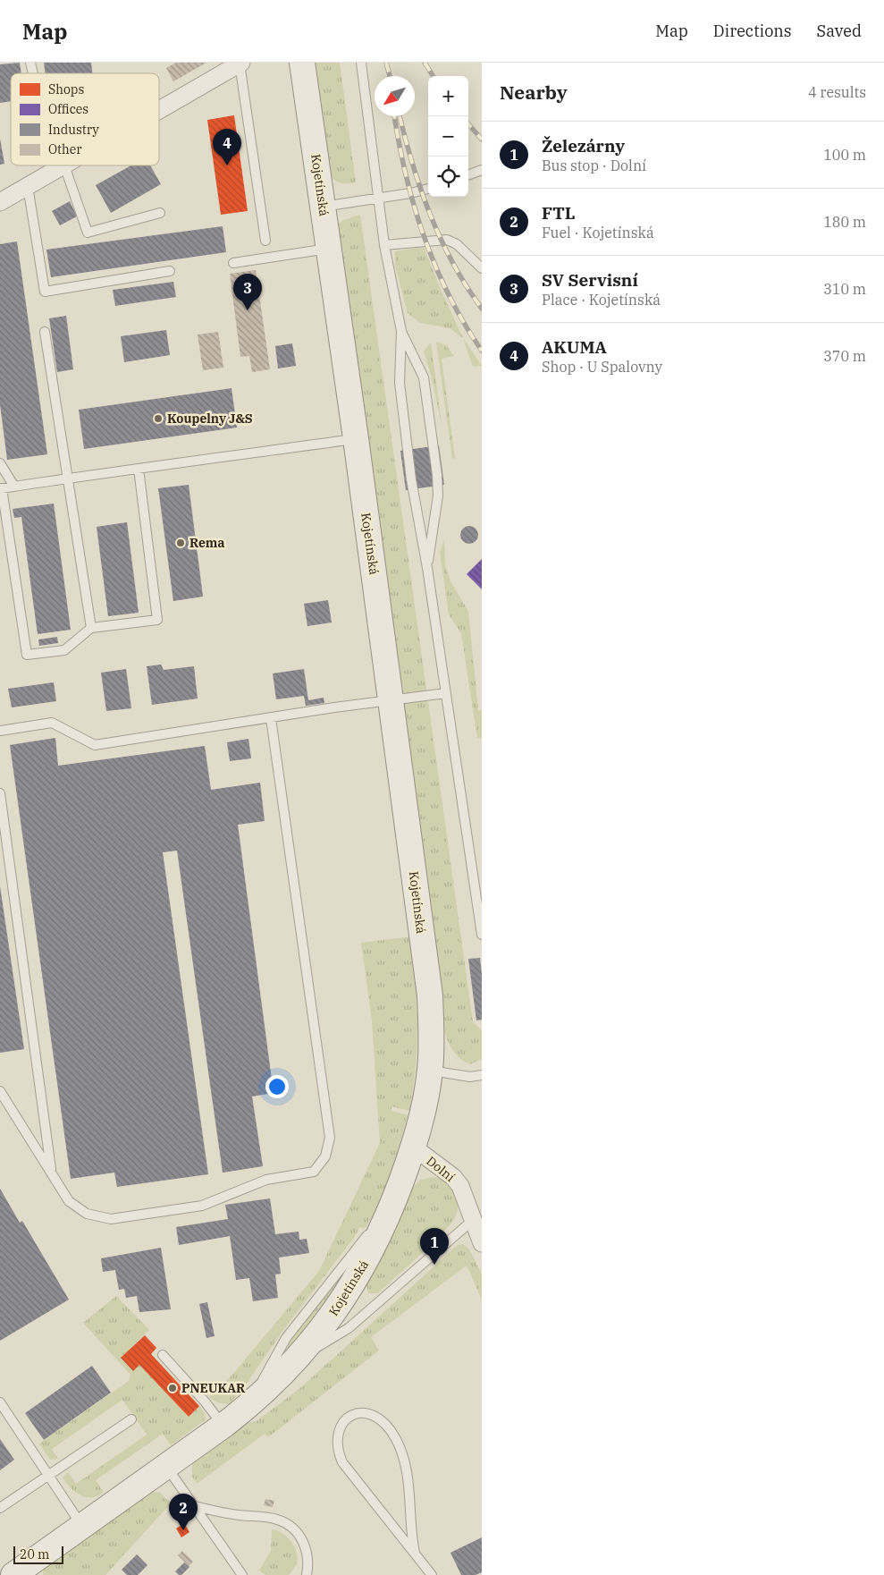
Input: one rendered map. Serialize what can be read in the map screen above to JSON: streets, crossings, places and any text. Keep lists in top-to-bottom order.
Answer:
{
  "streets": {
    "main road": ["Kojetínská"],
    "street": ["Dolní"]
  },
  "crossings": [
    ["Kojetínská", "Dolní"]
  ],
  "places": ["Koupelny J&S", "Rema", "PNEUKAR"],
  "legend": [
    "Shops",
    "Offices",
    "Industry",
    "Other"
  ],
  "scale_bar": "20 m",
  "north": "bottom left",
  "page": {
    "header": "Map",
    "nav": ["Map", "Directions", "Saved"],
    "heading": ["Nearby", "4 results"],
    "map_buttons": ["+", "−"],
    "list": [
      {
        "mark": "1",
        "name": "Železárny",
        "note": "Bus stop · Dolní",
        "value": "100 m"
      },
      {
        "mark": "2",
        "name": "FTL",
        "note": "Fuel · Kojetínská",
        "value": "180 m"
      },
      {
        "mark": "3",
        "name": "SV Servisní",
        "note": "Place · Kojetínská",
        "value": "310 m"
      },
      {
        "mark": "4",
        "name": "AKUMA",
        "note": "Shop · U Spalovny",
        "value": "370 m"
      }
    ],
    "pins": [
      "4",
      "3",
      "1",
      "2"
    ],
    "scale": "20 m"
  }
}
